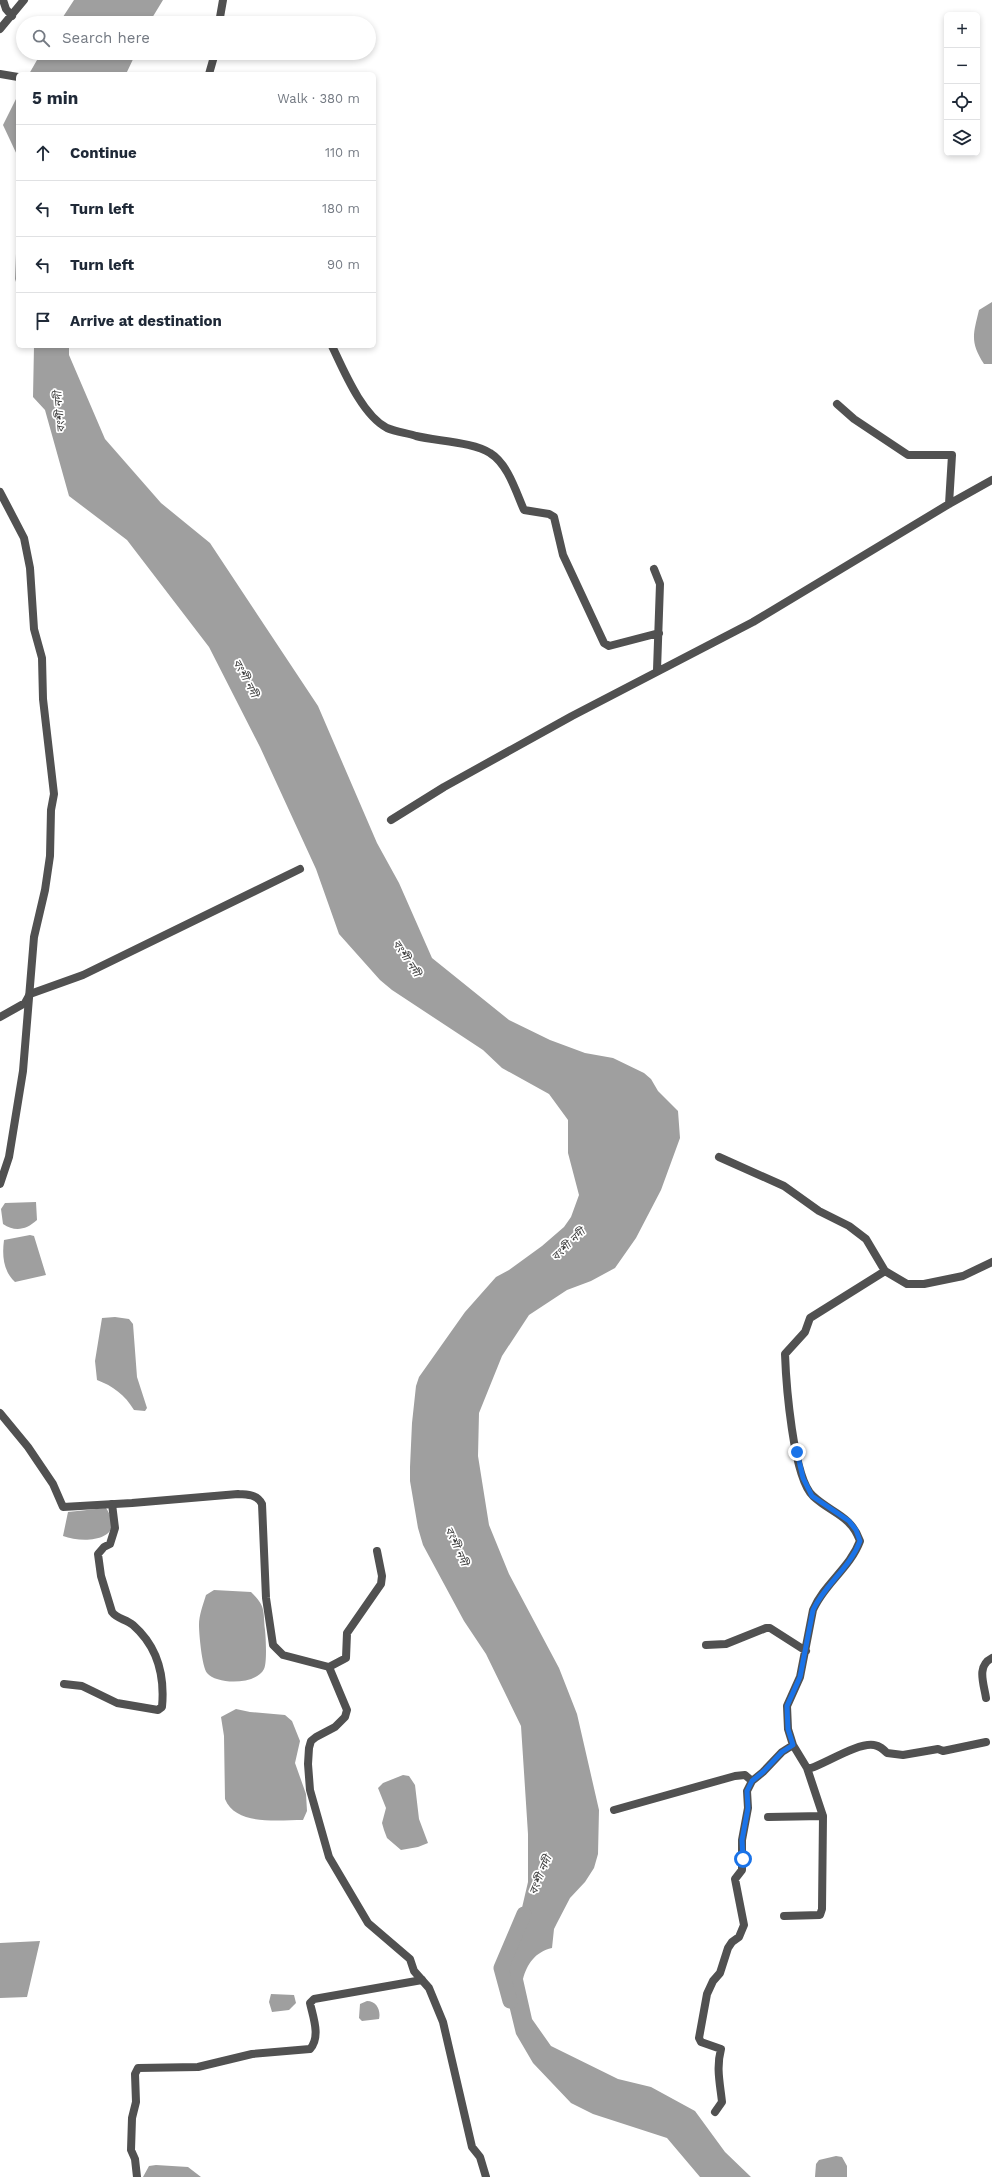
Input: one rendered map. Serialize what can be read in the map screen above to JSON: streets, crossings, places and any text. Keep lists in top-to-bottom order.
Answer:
{
  "water": ["বংশী নদী"],
  "page": {
    "map_buttons": ["+", "−"],
    "search": "Search here",
    "heading": ["5 min", "Walk · 380 m"],
    "list": [
      ["Continue", "110 m"],
      ["Turn left", "180 m"],
      ["Turn left", "90 m"],
      "Arrive at destination"
    ]
  }
}
